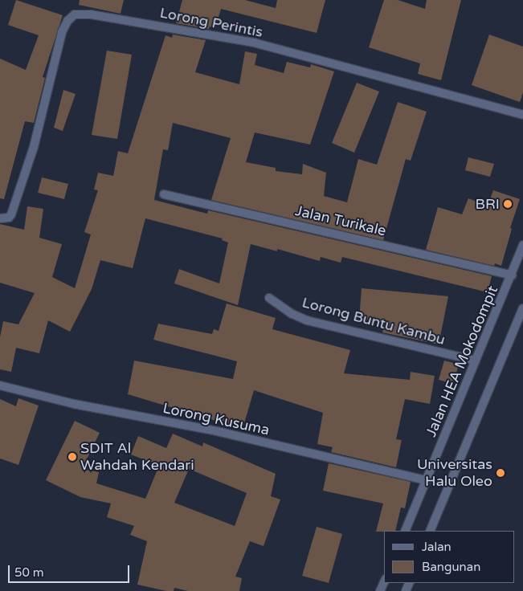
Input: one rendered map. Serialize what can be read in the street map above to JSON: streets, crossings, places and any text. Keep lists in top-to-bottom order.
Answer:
{
  "streets": {
    "street": [
      "Lorong Perintis",
      "Jalan Turikale",
      "Lorong Buntu Kambu",
      "Jalan HEA Mokodompit",
      "Lorong Kusuma"
    ]
  },
  "crossings": [
    ["Jalan Turikale", "Jalan HEA Mokodompit"],
    ["Lorong Buntu Kambu", "Jalan HEA Mokodompit"],
    ["Jalan HEA Mokodompit", "Lorong Kusuma"]
  ],
  "places": ["BRI", "SDIT Al Wahdah Kendari", "Universitas Halu Oleo"],
  "legend": ["Jalan", "Bangunan"],
  "scale_bar": "50 m"
}
